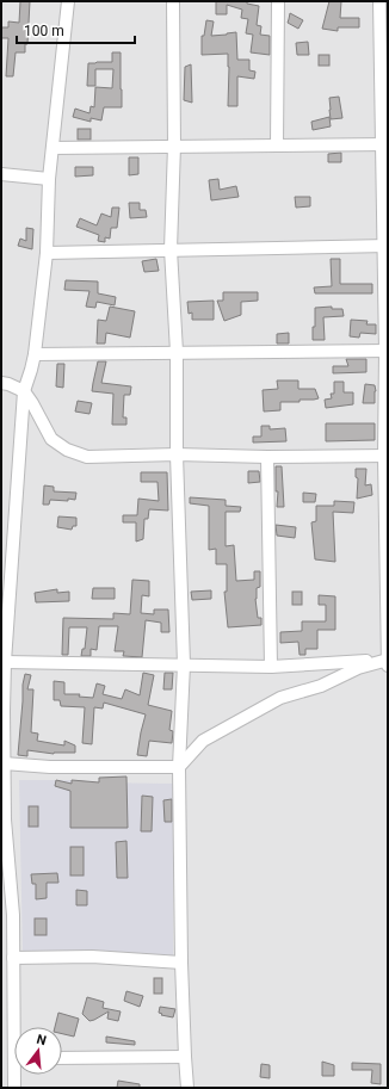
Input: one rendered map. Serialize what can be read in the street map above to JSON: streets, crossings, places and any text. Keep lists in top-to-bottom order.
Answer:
{
  "scale_bar": "100 m",
  "north": "top"
}
